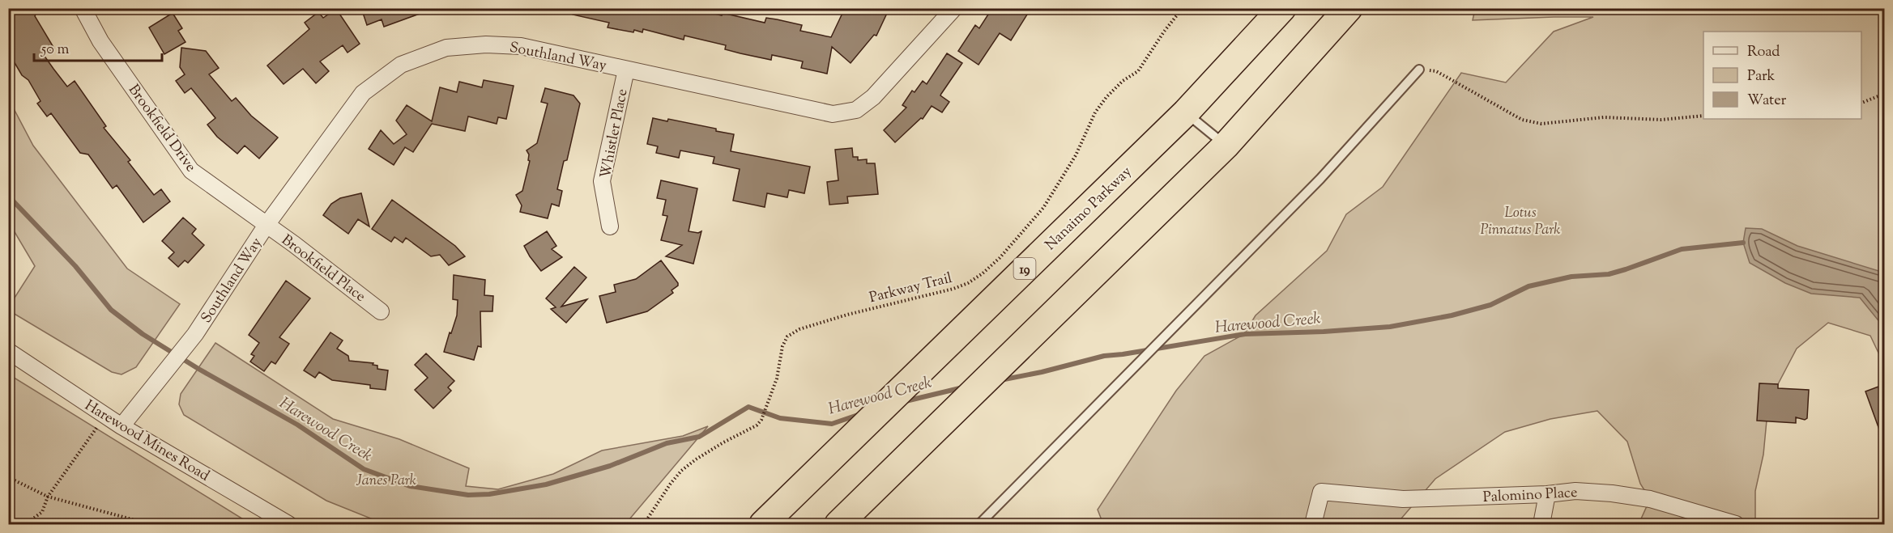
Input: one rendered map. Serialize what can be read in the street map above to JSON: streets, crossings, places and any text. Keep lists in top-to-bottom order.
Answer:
{
  "streets": {
    "highway": ["Nanaimo Parkway", "19"],
    "street": [
      "Southland Way",
      "Brookfield Drive",
      "Whistler Place",
      "Brookfield Place",
      "Harewood Mines Road",
      "Palomino Place"
    ],
    "path": ["Parkway Trail"]
  },
  "crossings": [
    ["Southland Way", "Brookfield Drive"],
    ["Southland Way", "Whistler Place"],
    ["Southland Way", "Brookfield Place"],
    ["Southland Way", "Harewood Mines Road"],
    ["Brookfield Drive", "Brookfield Place"]
  ],
  "water": ["Harewood Creek"],
  "parks": ["Lotus Pinnatus Park", "Janes Park"],
  "legend": ["Road", "Park", "Water"],
  "scale_bar": "50 m"
}
